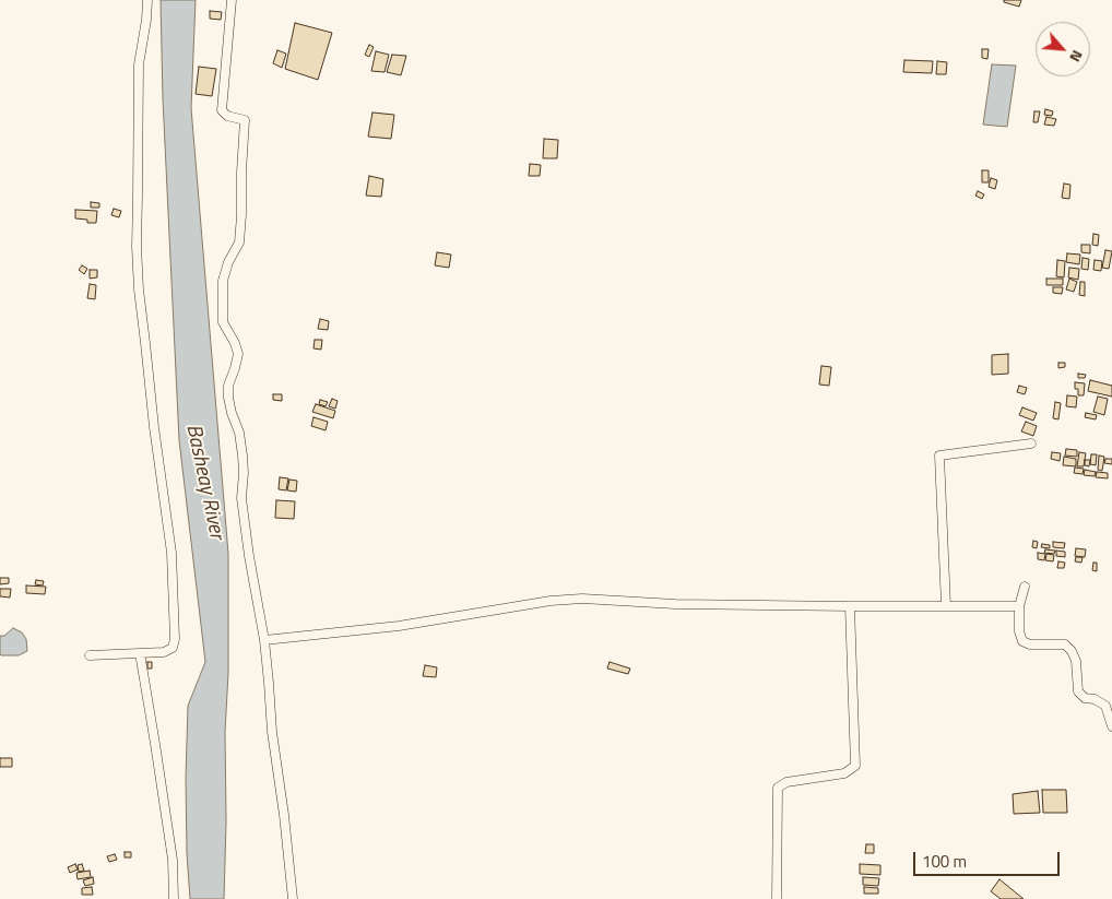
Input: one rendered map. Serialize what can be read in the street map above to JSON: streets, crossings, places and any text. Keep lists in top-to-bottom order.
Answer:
{
  "water": ["Basheay River"],
  "scale_bar": "100 m",
  "north": "bottom right"
}
